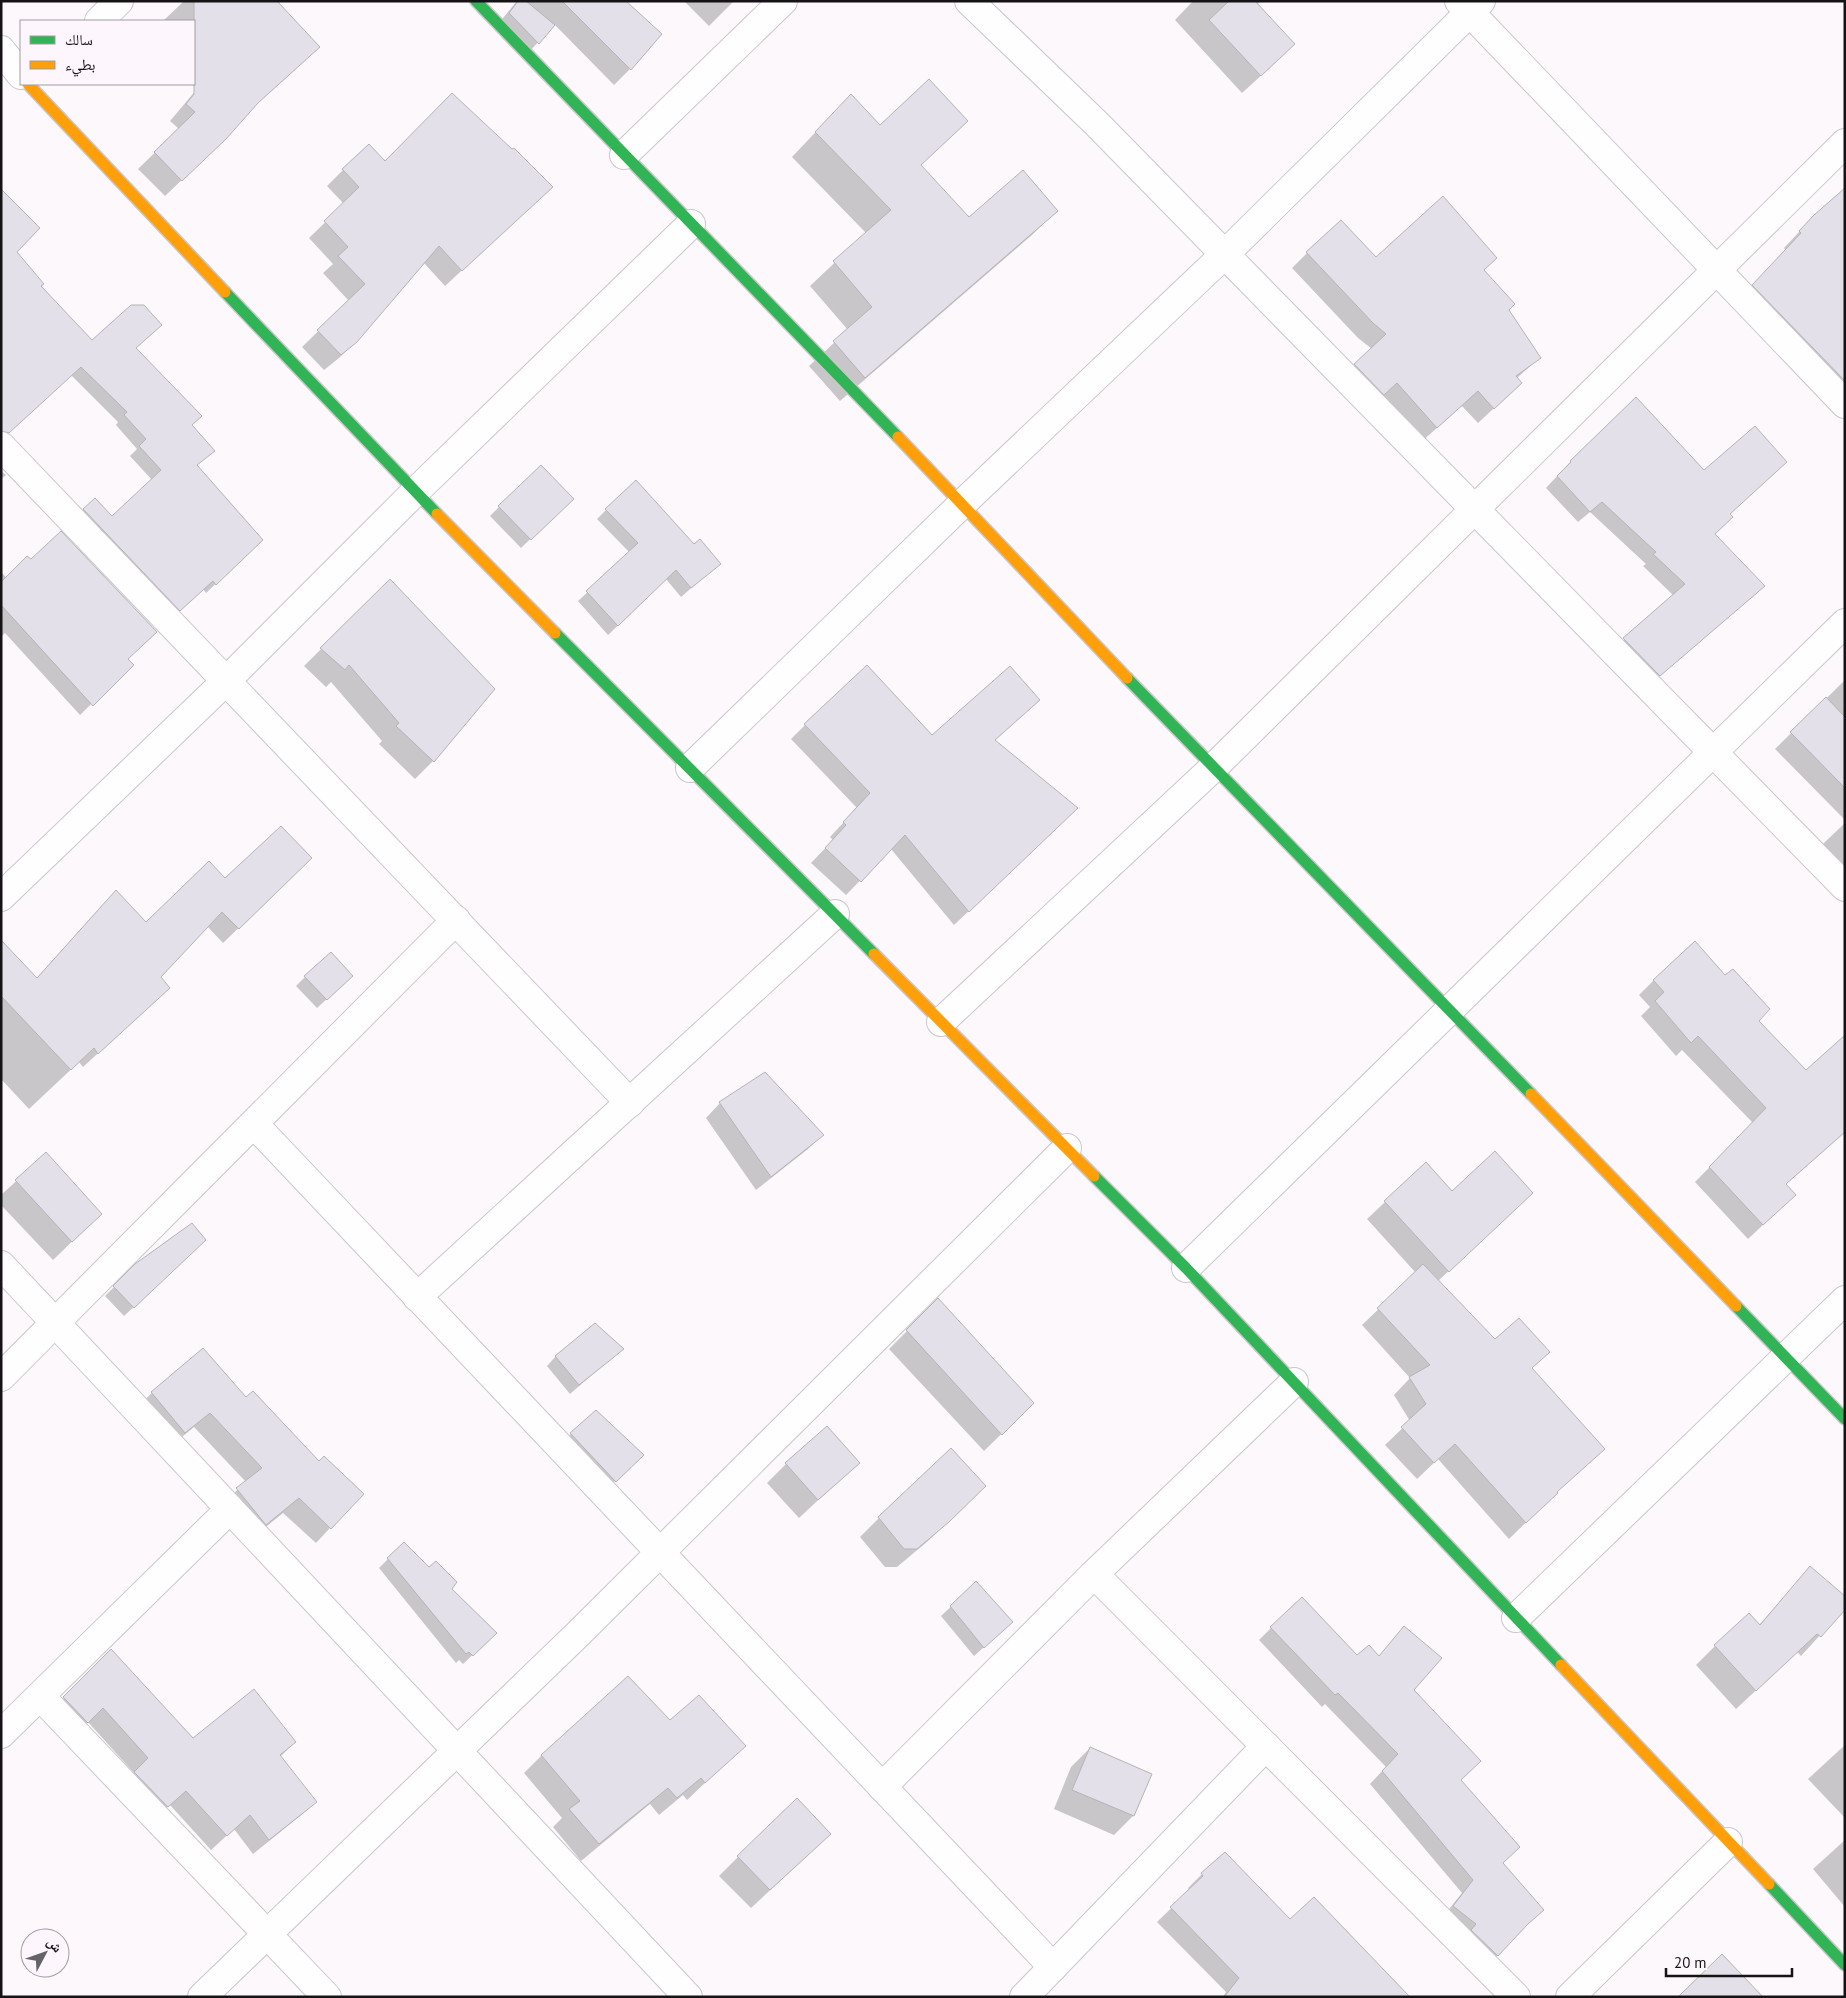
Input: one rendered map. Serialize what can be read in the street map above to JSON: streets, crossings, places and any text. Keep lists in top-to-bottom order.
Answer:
{
  "legend": ["سالك", "بطيء"],
  "scale_bar": "20 m",
  "north": "top right"
}
